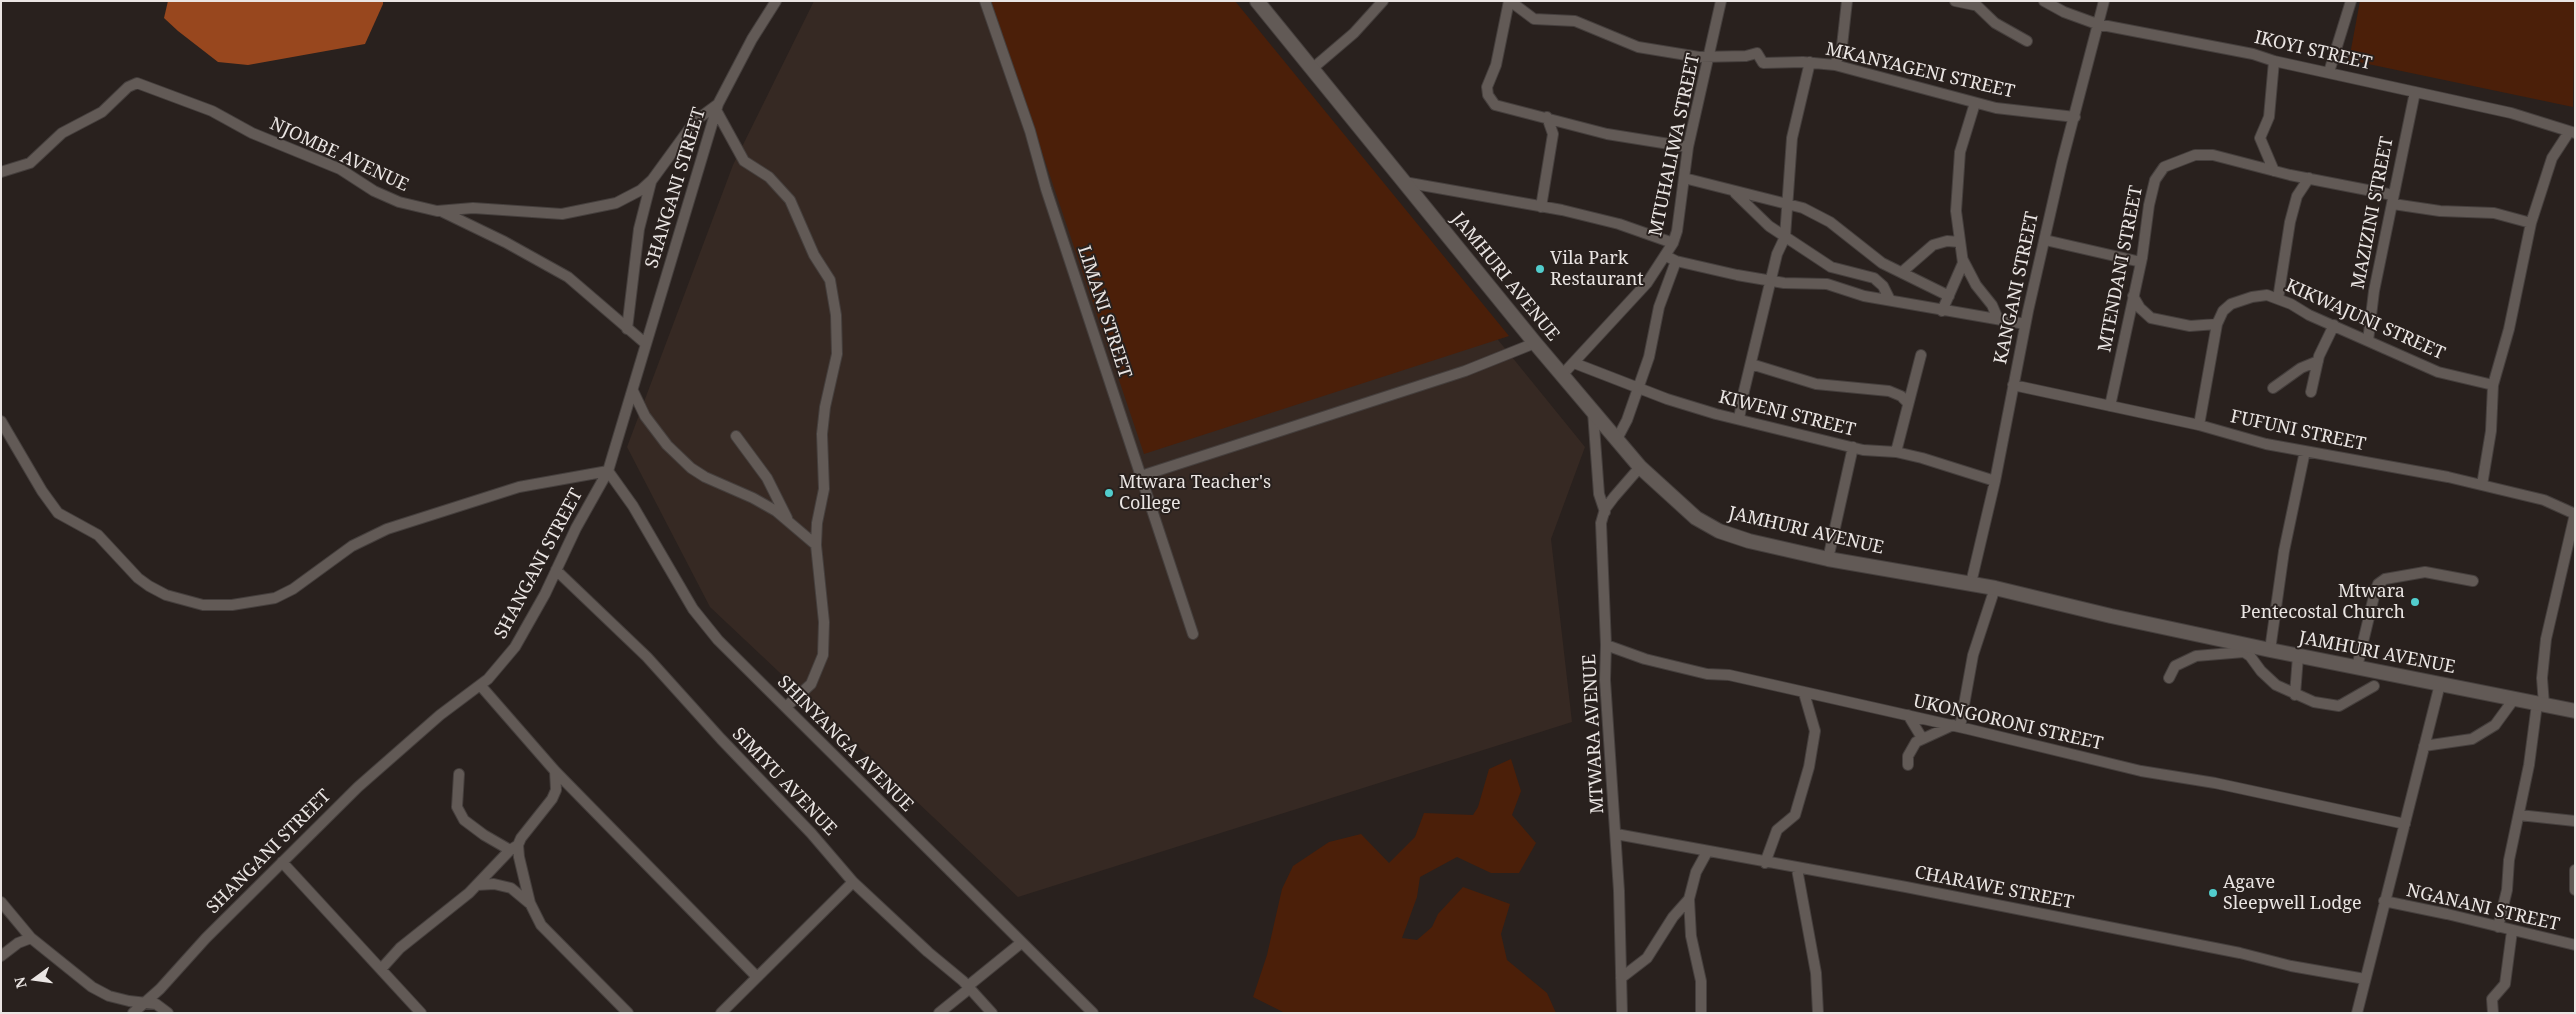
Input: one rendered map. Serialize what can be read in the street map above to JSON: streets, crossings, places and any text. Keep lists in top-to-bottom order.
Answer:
{
  "streets": {
    "street": [
      "IKOYI STREET",
      "MKANYAGENI STREET",
      "MTUHALIWA STREET",
      "NJOMBE AVENUE",
      "SHANGANI STREET",
      "MAZIZINI STREET",
      "MTENDANI STREET",
      "JAMHURI AVENUE",
      "KANGANI STREET",
      "LIMANI STREET",
      "KIKWAJUNI STREET",
      "KIWENI STREET",
      "FUFUNI STREET",
      "UKONGORONI STREET",
      "MTWARA AVENUE",
      "SHINYANGA AVENUE",
      "SIMIYU AVENUE",
      "CHARAWE STREET",
      "NGANANI STREET"
    ]
  },
  "crossings": [
    ["IKOYI STREET", "MAZIZINI STREET"],
    ["IKOYI STREET", "KANGANI STREET"],
    ["MKANYAGENI STREET", "KANGANI STREET"],
    ["MKANYAGENI STREET", "KIWENI STREET"],
    ["MTUHALIWA STREET", "JAMHURI AVENUE"],
    ["MTUHALIWA STREET", "KIWENI STREET"],
    ["NJOMBE AVENUE", "SHANGANI STREET"],
    ["SHANGANI STREET", "SHINYANGA AVENUE"],
    ["SHANGANI STREET", "SIMIYU AVENUE"],
    ["MAZIZINI STREET", "MTENDANI STREET"],
    ["MAZIZINI STREET", "KIKWAJUNI STREET"],
    ["MTENDANI STREET", "FUFUNI STREET"],
    ["JAMHURI AVENUE", "KANGANI STREET"],
    ["JAMHURI AVENUE", "MTWARA AVENUE"],
    ["KANGANI STREET", "KIWENI STREET"],
    ["KANGANI STREET", "FUFUNI STREET"],
    ["KIKWAJUNI STREET", "FUFUNI STREET"],
    ["UKONGORONI STREET", "MTWARA AVENUE"],
    ["MTWARA AVENUE", "CHARAWE STREET"]
  ],
  "places": [
    "Vila Park Restaurant",
    "Mtwara Teacher's College",
    "Mtwara Pentecostal Church",
    "Agave Sleepwell Lodge"
  ],
  "north": "left"
}
